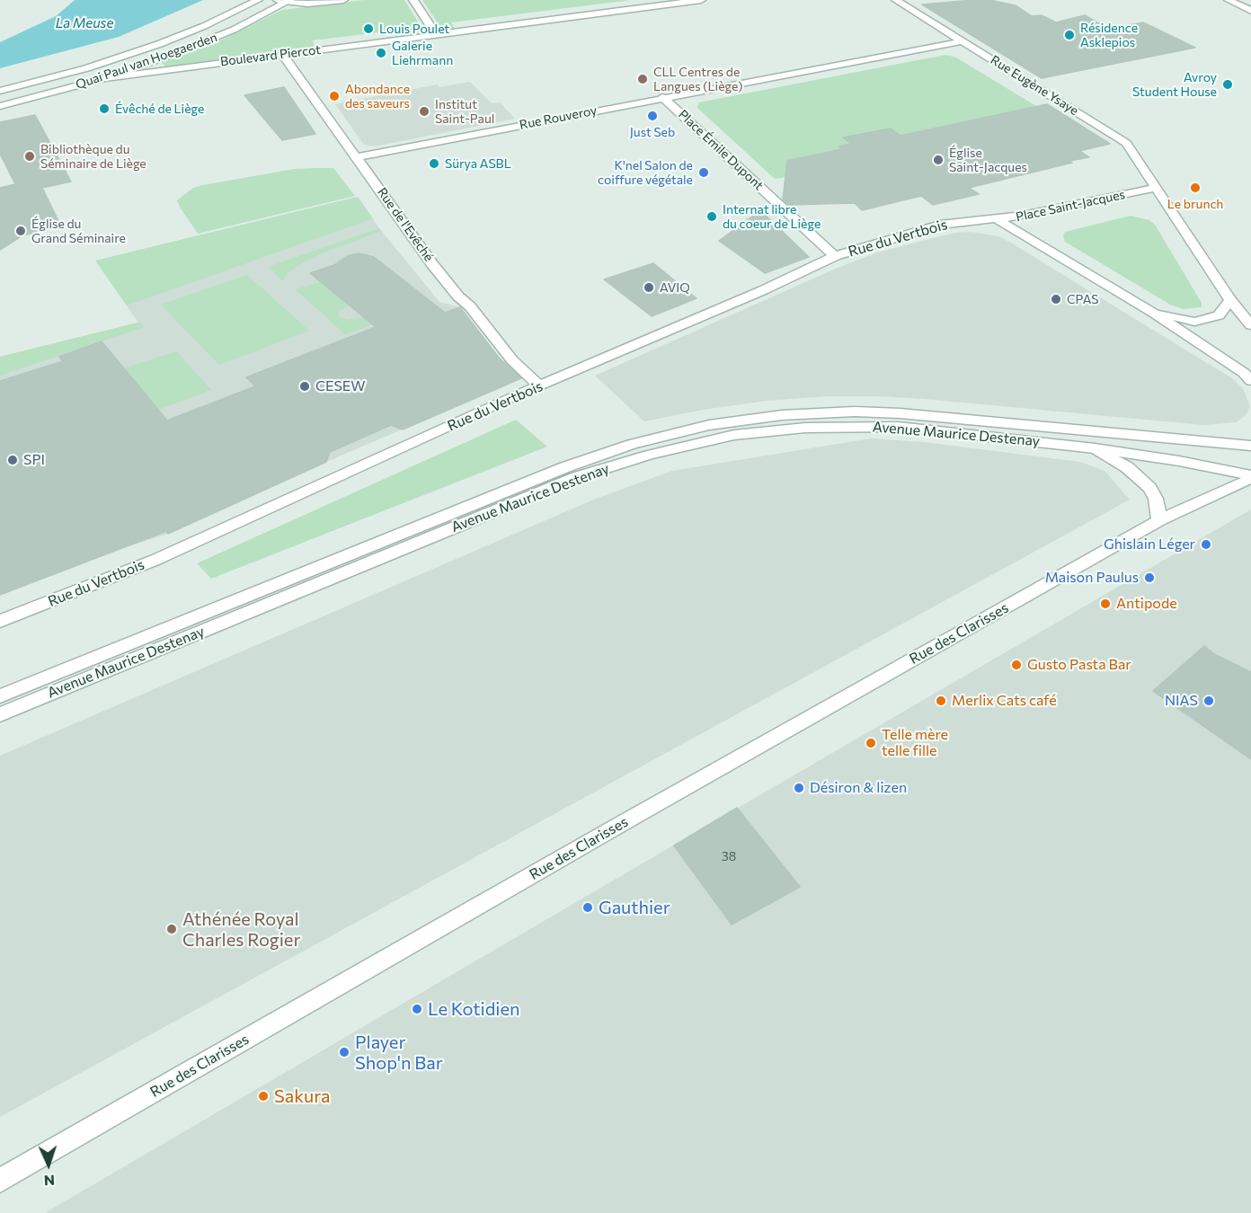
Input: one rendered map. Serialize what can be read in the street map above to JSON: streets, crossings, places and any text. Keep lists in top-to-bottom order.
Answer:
{
  "streets": {
    "street": [
      "Boulevard Piercot",
      "Quai Paul van Hoegaerden",
      "Rue Eugène Ysaye",
      "Rue Rouveroy",
      "Place Émile Dupont",
      "Place Saint-Jacques",
      "Rue de l'Evêché",
      "Rue du Vertbois",
      "Avenue Maurice Destenay",
      "Rue des Clarisses"
    ]
  },
  "crossings": [
    ["Boulevard Piercot", "Quai Paul van Hoegaerden"],
    ["Boulevard Piercot", "Rue de l'Evêché"],
    ["Rue Eugène Ysaye", "Place Émile Dupont"],
    ["Rue Eugène Ysaye", "Place Saint-Jacques"],
    ["Rue Rouveroy", "Place Émile Dupont"],
    ["Rue Rouveroy", "Rue de l'Evêché"],
    ["Place Émile Dupont", "Rue du Vertbois"],
    ["Place Saint-Jacques", "Rue du Vertbois"],
    ["Rue de l'Evêché", "Rue du Vertbois"],
    ["Avenue Maurice Destenay", "Rue des Clarisses"]
  ],
  "water": ["La Meuse"],
  "places": [
    "Louis Poulet",
    "Résidence Asklepios",
    "Galerie Liehrmann",
    "CLL Centres de Langues (Liège)",
    "Avroy Student House",
    "Abondance des saveurs",
    "Évêché de Liège",
    "Institut Saint-Paul",
    "Just Seb",
    "Bibliothèque du Séminaire de Liège",
    "Église Saint-Jacques",
    "Sürya ASBL",
    "K'nel Salon de coiffure végétale",
    "Le brunch",
    "Internat libre du coeur de Liège",
    "Église du Grand Séminaire",
    "AVIQ",
    "CPAS",
    "CESEW",
    "SPI",
    "Ghislain Léger",
    "Maison Paulus",
    "Antipode",
    "Gusto Pasta Bar",
    "Merlix Cats café",
    "NIAS",
    "Telle mère telle fille",
    "Désiron & lizen",
    "Gauthier",
    "Athénée Royal Charles Rogier",
    "Le Kotidien",
    "Player Shop'n Bar",
    "Sakura"
  ],
  "house_numbers": ["38"],
  "north": "bottom"
}
